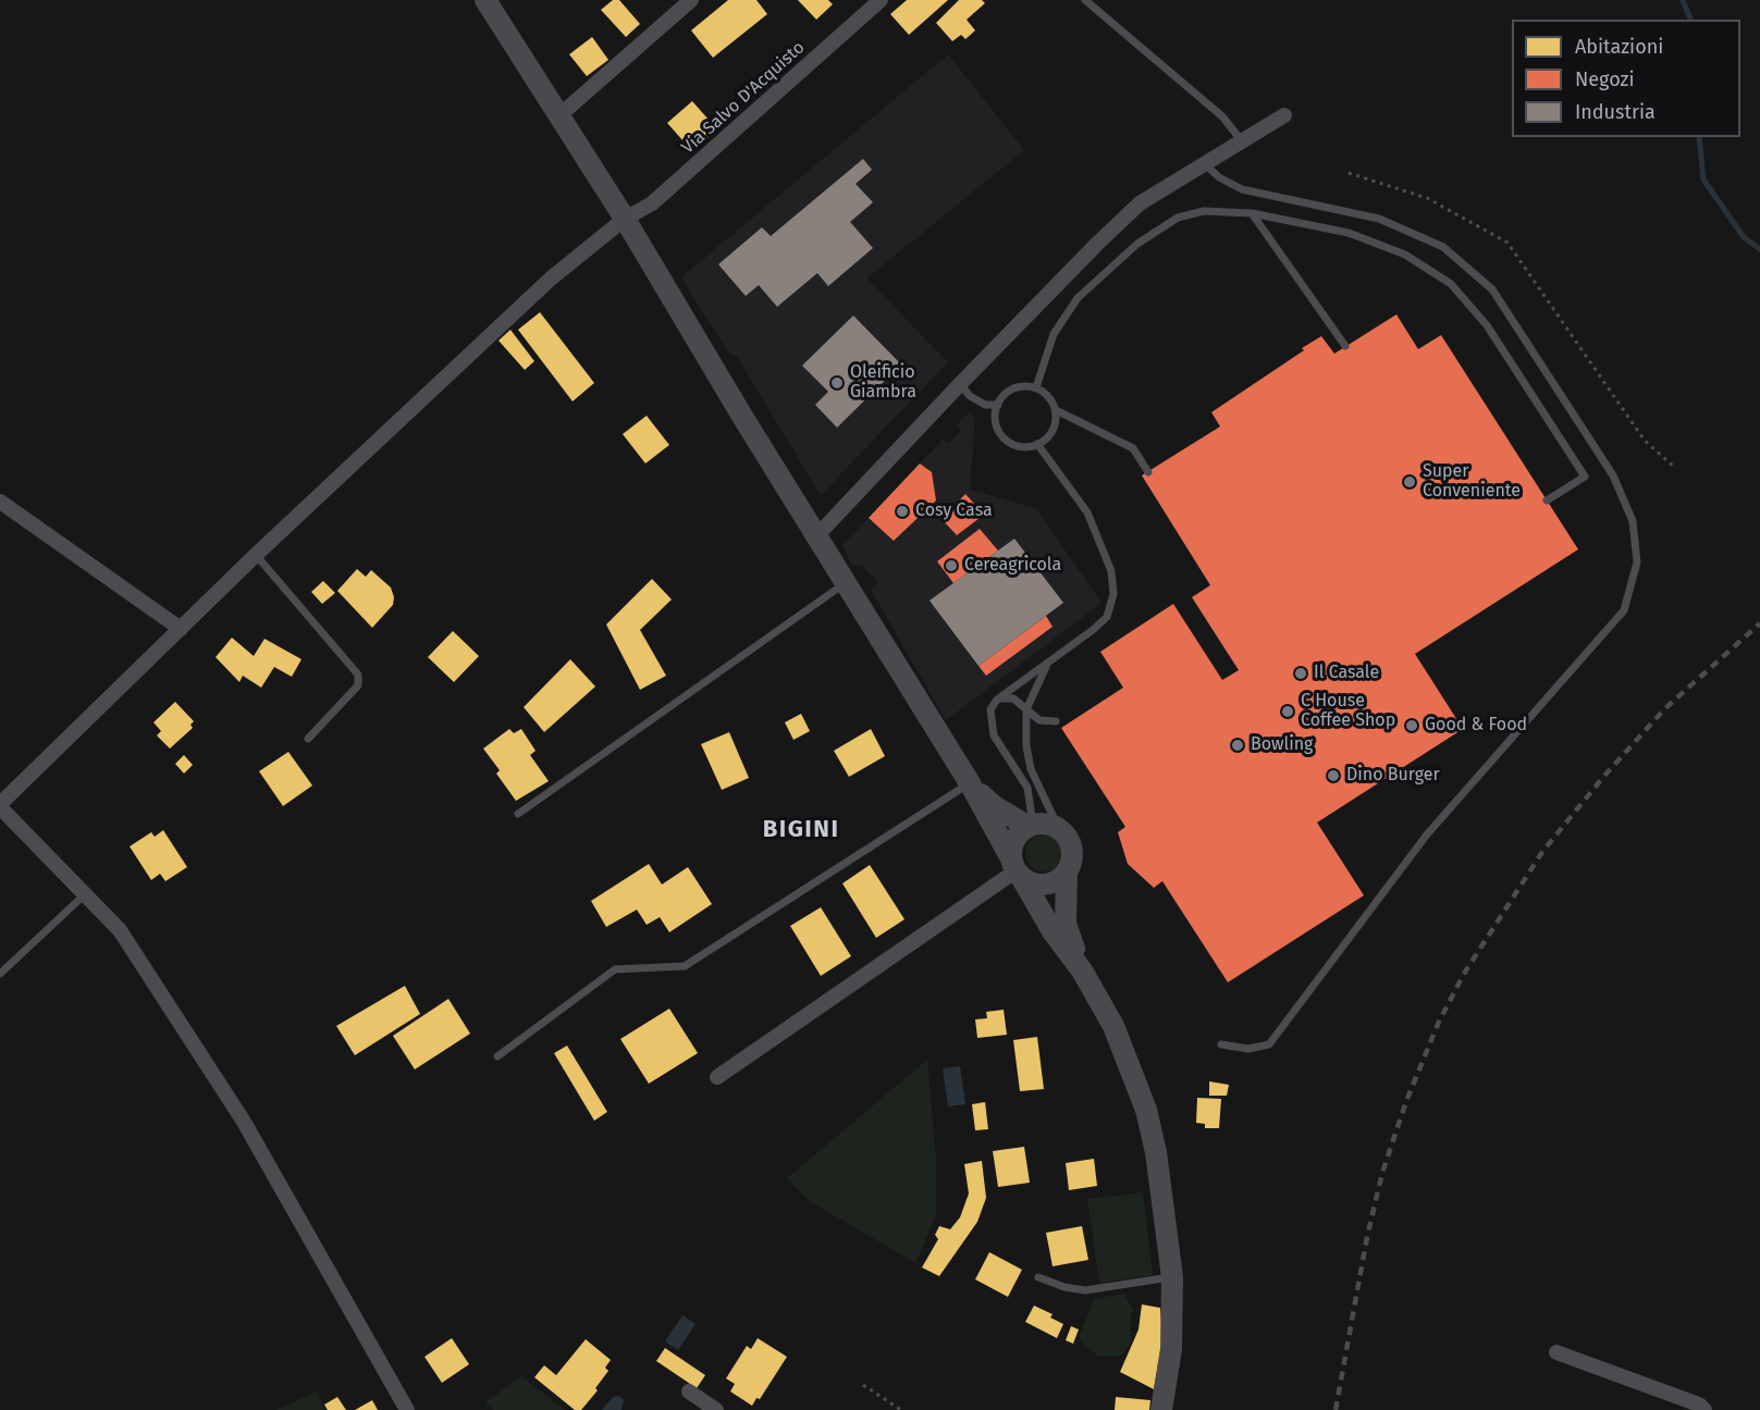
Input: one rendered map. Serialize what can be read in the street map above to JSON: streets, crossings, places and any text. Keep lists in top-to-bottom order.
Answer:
{
  "streets": {
    "street": ["Via Salvo D'Acquisto"]
  },
  "districts": ["BIGINI"],
  "places": [
    "Oleificio Giambra",
    "Super Conveniente",
    "Cosy Casa",
    "Cereagricola",
    "Il Casale",
    "C House Coffee Shop",
    "Good & Food",
    "Bowling",
    "Dino Burger"
  ],
  "legend": ["Abitazioni", "Negozi", "Industria"]
}
